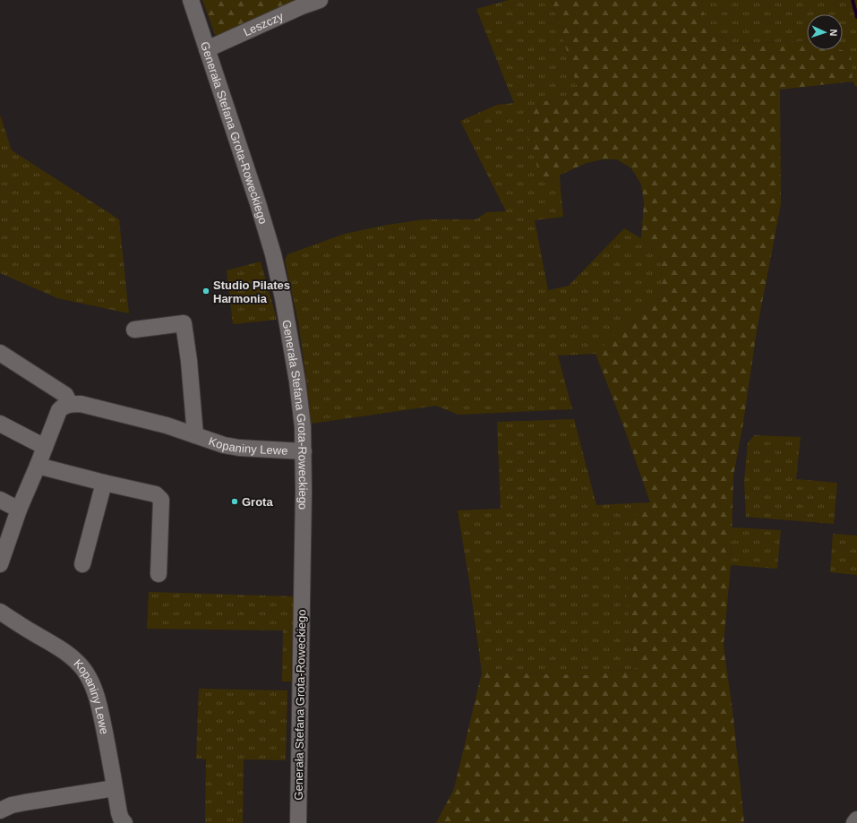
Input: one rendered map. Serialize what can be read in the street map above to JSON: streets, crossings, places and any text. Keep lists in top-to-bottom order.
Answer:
{
  "streets": {
    "street": ["Leszczy", "Generała Stefana Grota-Roweckiego", "Kopaniny Lewe"]
  },
  "crossings": [
    ["Leszczy", "Generała Stefana Grota-Roweckiego"],
    ["Generała Stefana Grota-Roweckiego", "Kopaniny Lewe"]
  ],
  "places": ["Studio Pilates Harmonia", "Grota"],
  "north": "right"
}
